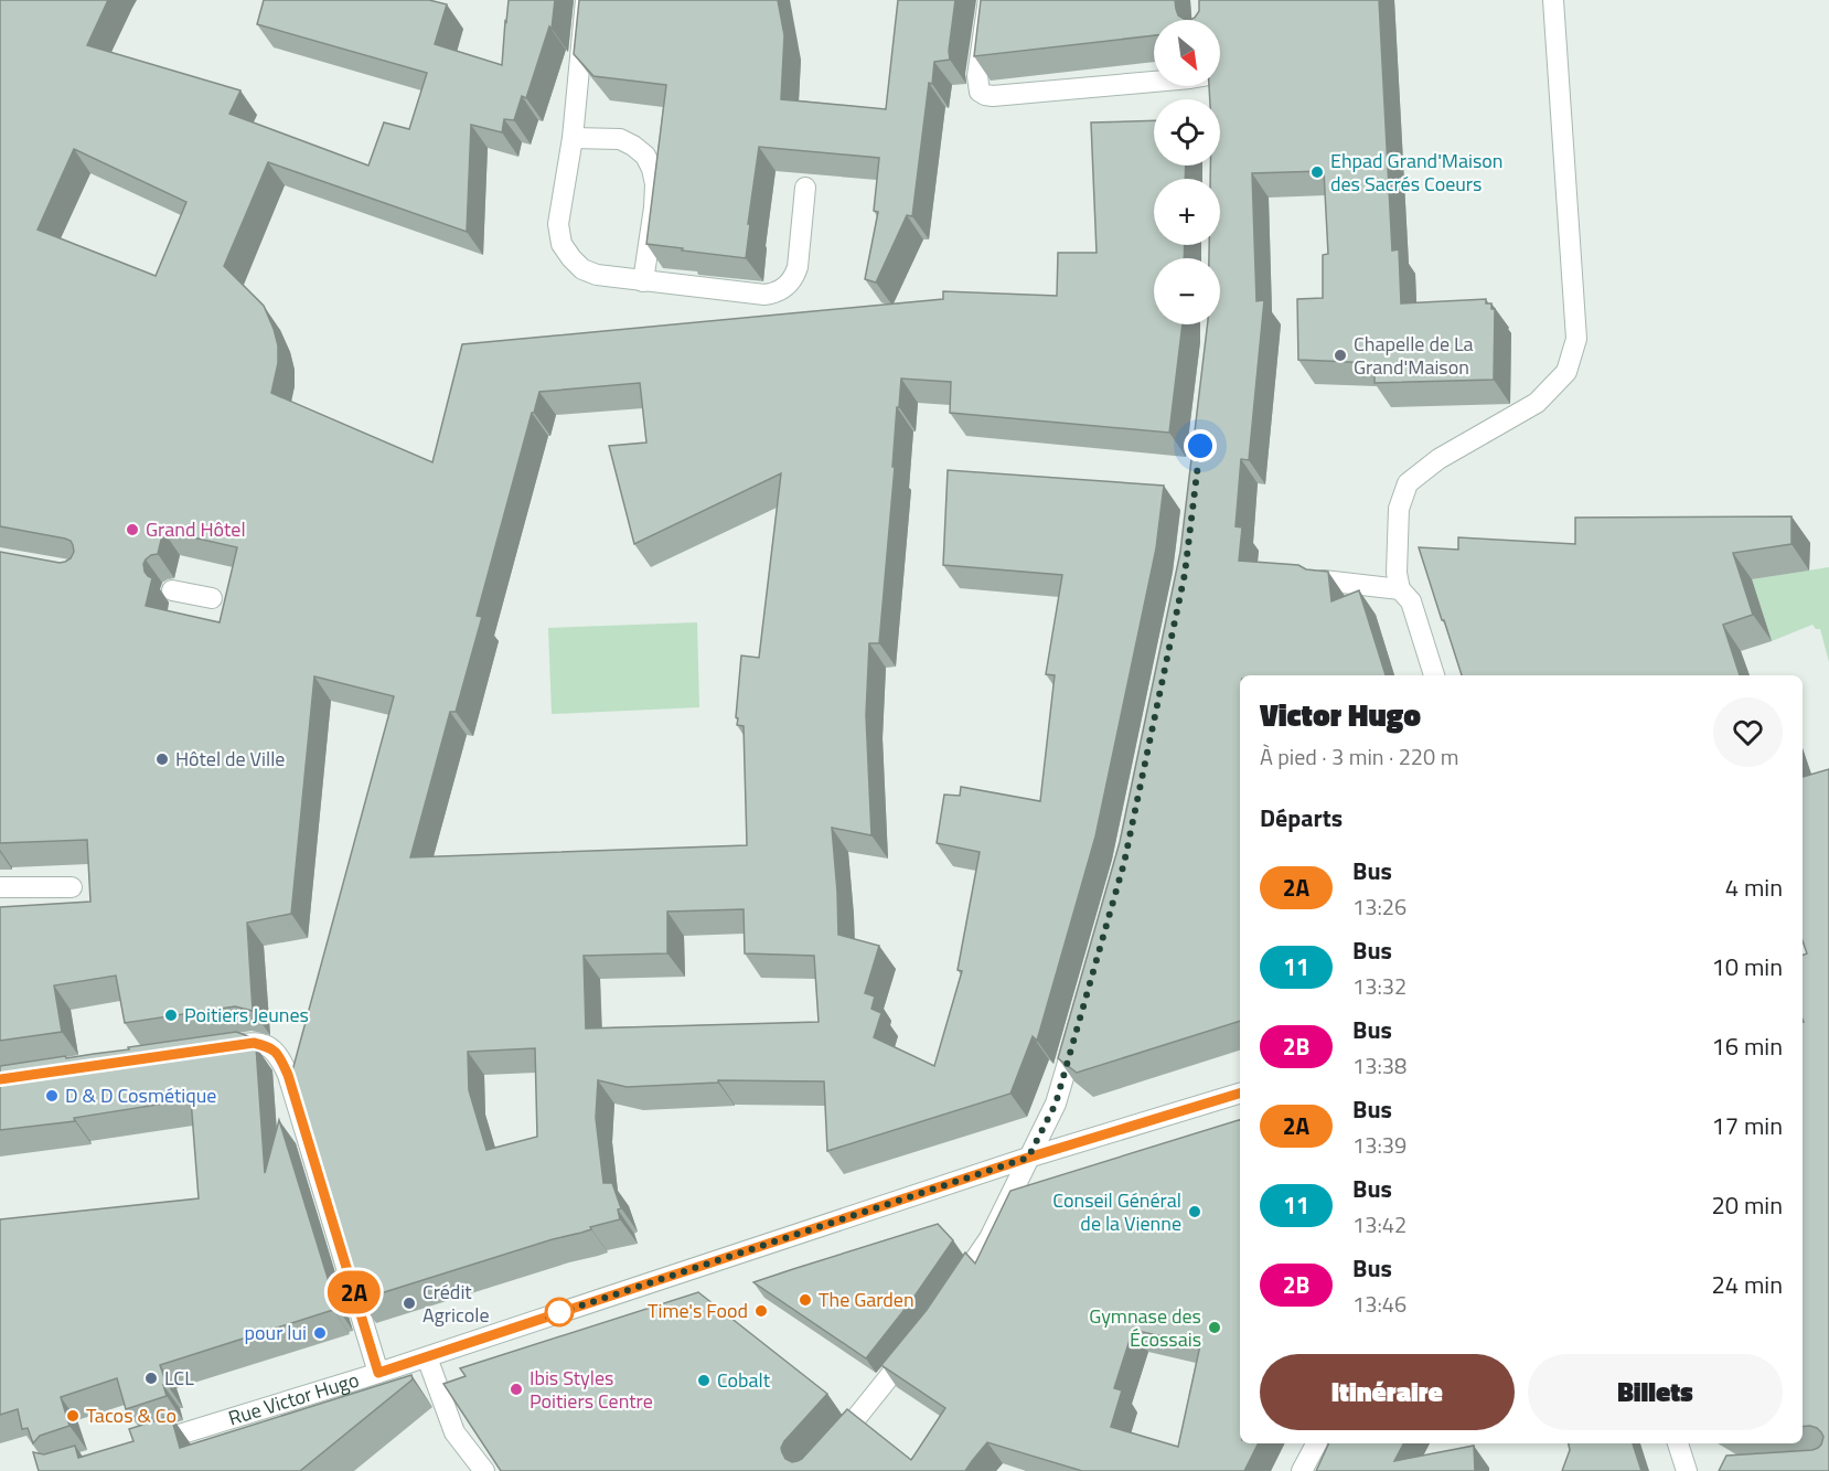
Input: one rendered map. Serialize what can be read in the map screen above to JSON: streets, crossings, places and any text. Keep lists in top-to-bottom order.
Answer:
{
  "streets": {
    "street": ["Rue Victor Hugo"]
  },
  "places": [
    "Ehpad Grand'Maison des Sacrés Coeurs",
    "Chapelle de La Grand'Maison",
    "Grand Hôtel",
    "Hôtel de Ville",
    "Poitiers Jeunes",
    "D & D Cosmétique",
    "Conseil Général de la Vienne",
    "The Garden",
    "Crédit Agricole",
    "Time's Food",
    "Gymnase des Écossais",
    "pour lui",
    "LCL",
    "Cobalt",
    "Ibis Styles Poitiers Centre",
    "Tacos & Co"
  ],
  "lines": ["bus line 2A"],
  "north": "bottom right",
  "page": {
    "on_map": "2A",
    "map_buttons": ["+", "−"],
    "heading": [
      ["Victor Hugo", "À pied · 3 min · 220 m"],
      "Départs"
    ],
    "list": [
      {
        "mark": "2A",
        "name": "Bus",
        "note": "13:26",
        "value": "4 min"
      },
      {
        "mark": "11",
        "name": "Bus",
        "note": "13:32",
        "value": "10 min"
      },
      {
        "mark": "2B",
        "name": "Bus",
        "note": "13:38",
        "value": "16 min"
      },
      {
        "mark": "2A",
        "name": "Bus",
        "note": "13:39",
        "value": "17 min"
      },
      {
        "mark": "11",
        "name": "Bus",
        "note": "13:42",
        "value": "20 min"
      },
      {
        "mark": "2B",
        "name": "Bus",
        "note": "13:46",
        "value": "24 min"
      }
    ],
    "buttons": ["Itinéraire", "Billets"]
  }
}
